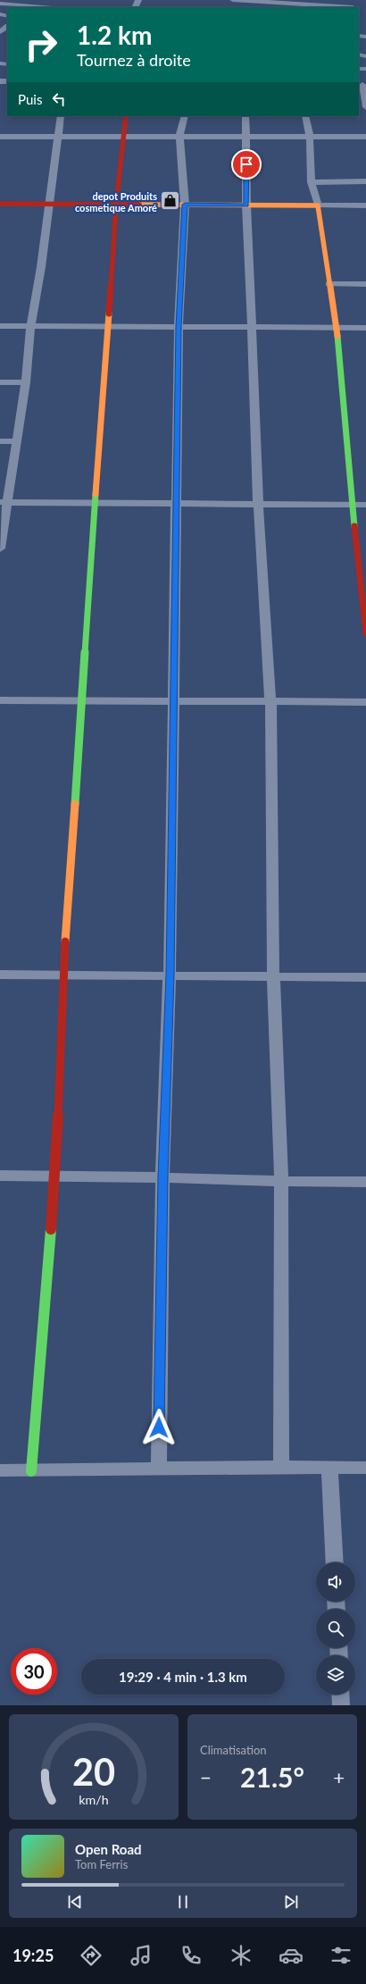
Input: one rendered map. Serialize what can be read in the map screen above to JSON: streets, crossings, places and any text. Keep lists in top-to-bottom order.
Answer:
{
  "places": {
    "shop": ["depot Produits cosmetique Amoré"]
  },
  "page": {
    "turn": ["1.2 km", "Tournez à droite"],
    "then": "Puis",
    "limit": "30",
    "trip": "19:29 · 4 min · 1.3 km",
    "tile": "Climatisation",
    "heat": ["−", "21.5°", "+"],
    "song": ["Open Road", "Tom Ferris"],
    "tabs": "19:25",
    "gauge": ["20", "km/h"]
  }
}
